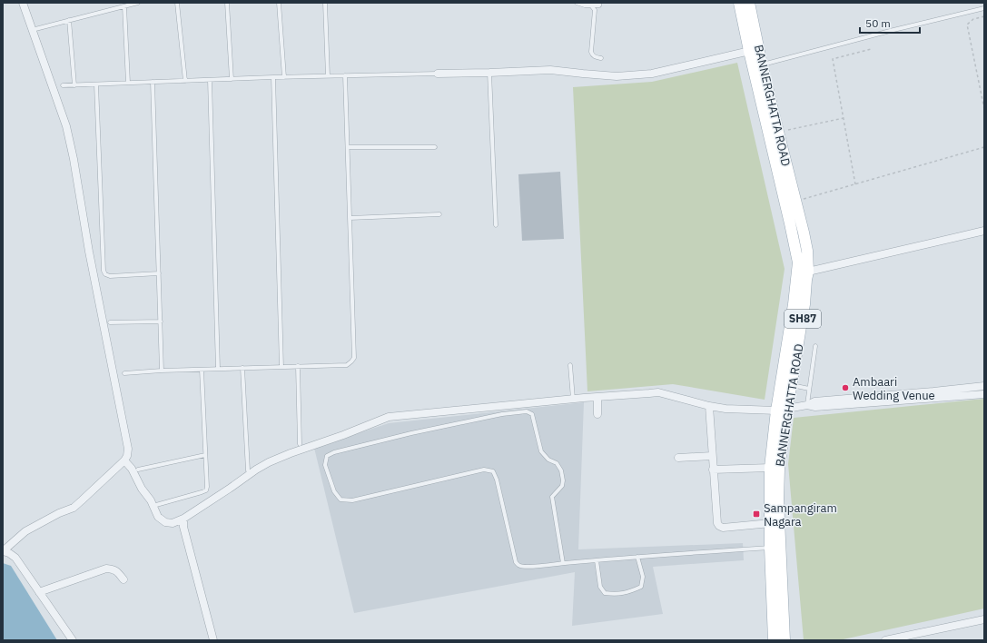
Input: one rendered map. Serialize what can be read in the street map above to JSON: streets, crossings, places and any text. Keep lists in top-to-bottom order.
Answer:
{
  "streets": {
    "main road": ["BANNERGHATTA ROAD", "SH87"]
  },
  "places": {
    "other": ["Ambaari Wedding Venue"],
    "transit": ["Sampangiram Nagara"]
  },
  "scale_bar": "50 m"
}
